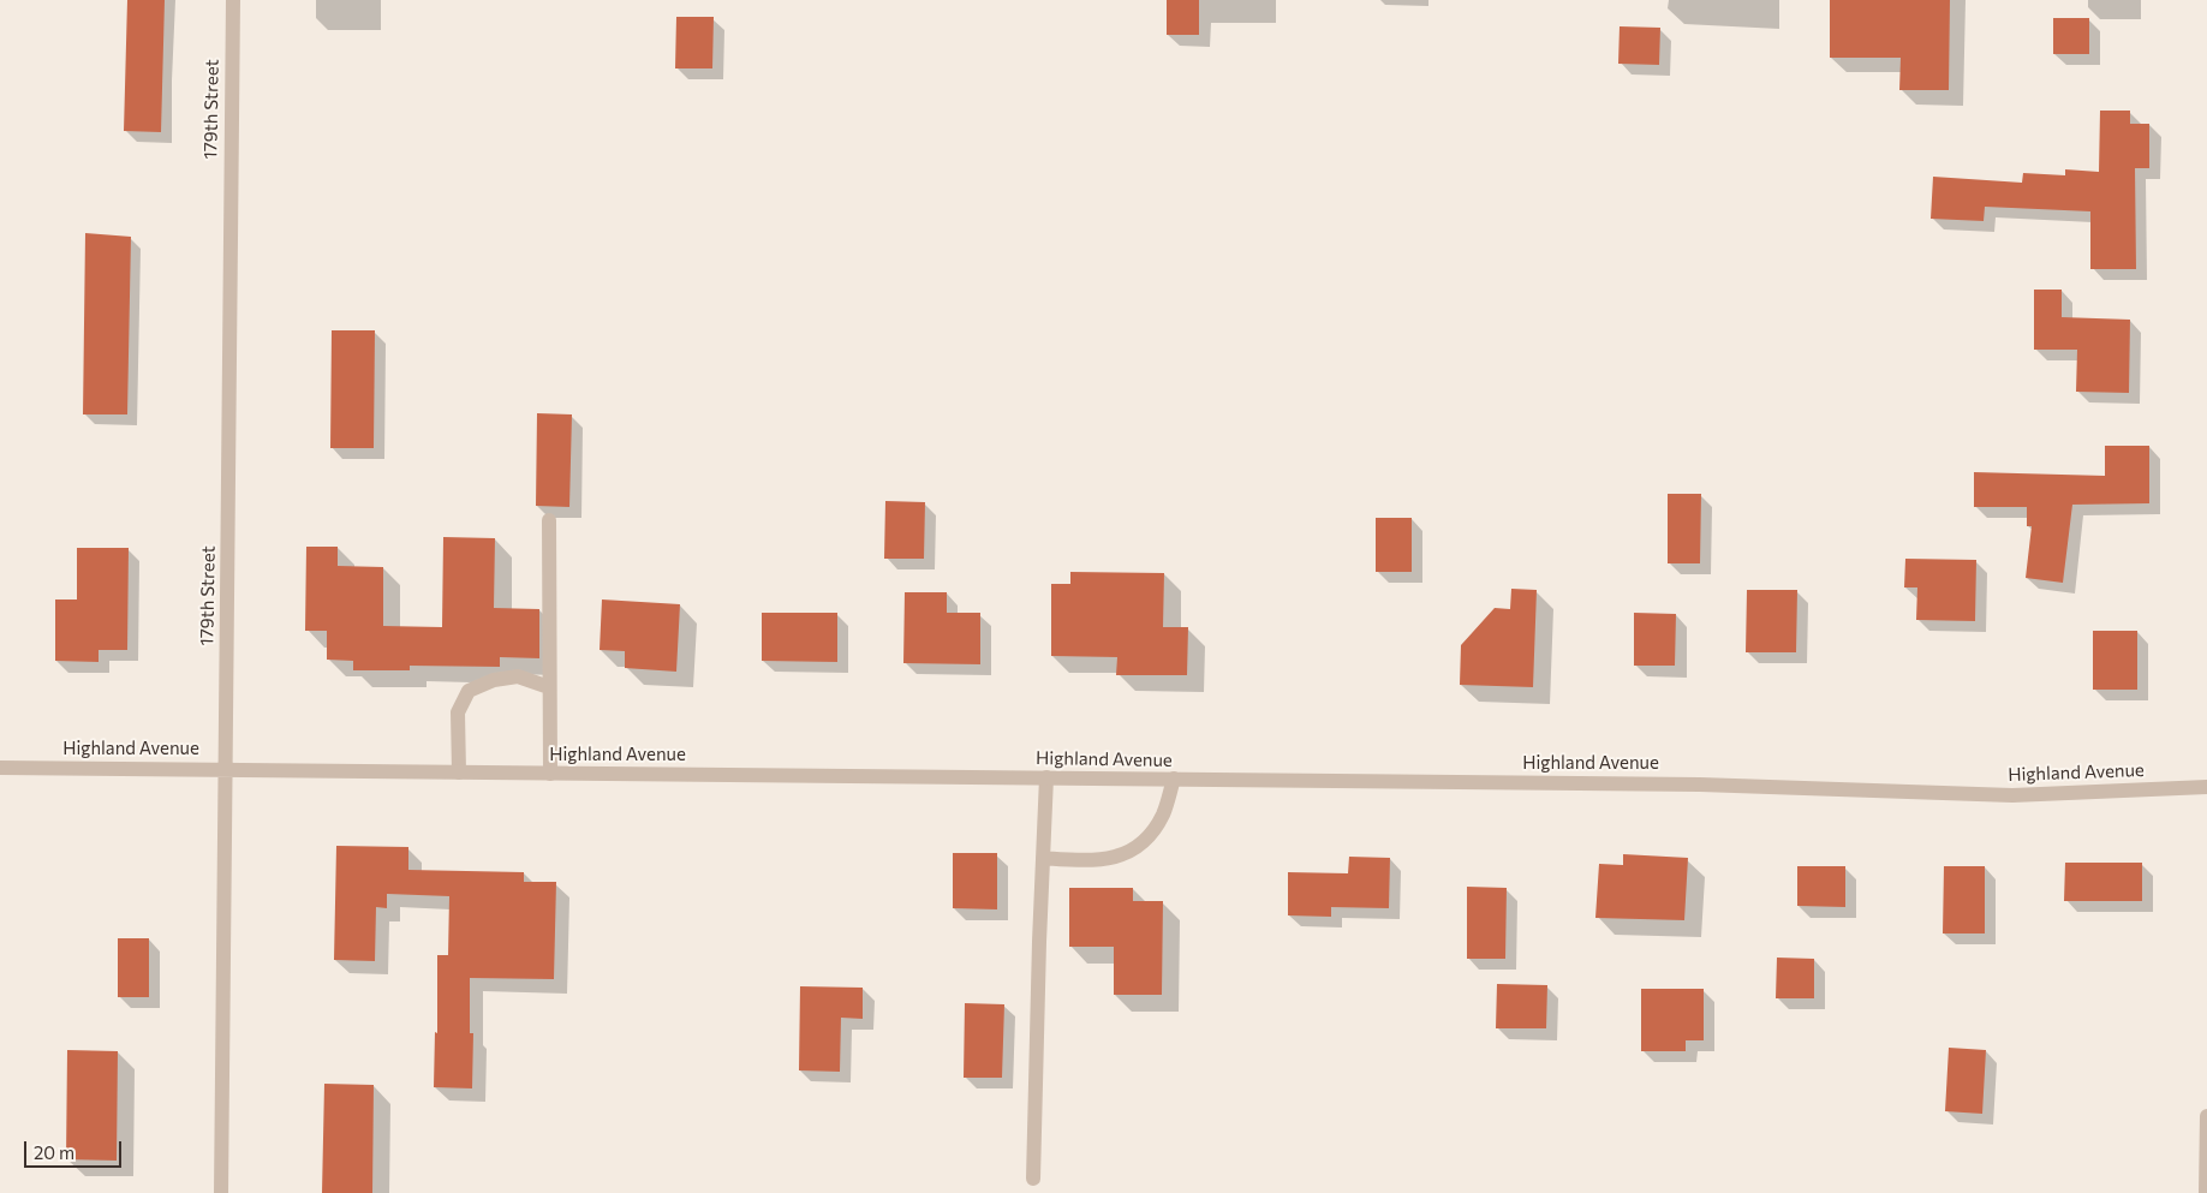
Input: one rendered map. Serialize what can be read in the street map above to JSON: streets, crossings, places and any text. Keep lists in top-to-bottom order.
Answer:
{
  "streets": {
    "street": ["179th Street", "Highland Avenue"]
  },
  "crossings": [
    ["179th Street", "Highland Avenue"]
  ],
  "scale_bar": "20 m"
}
